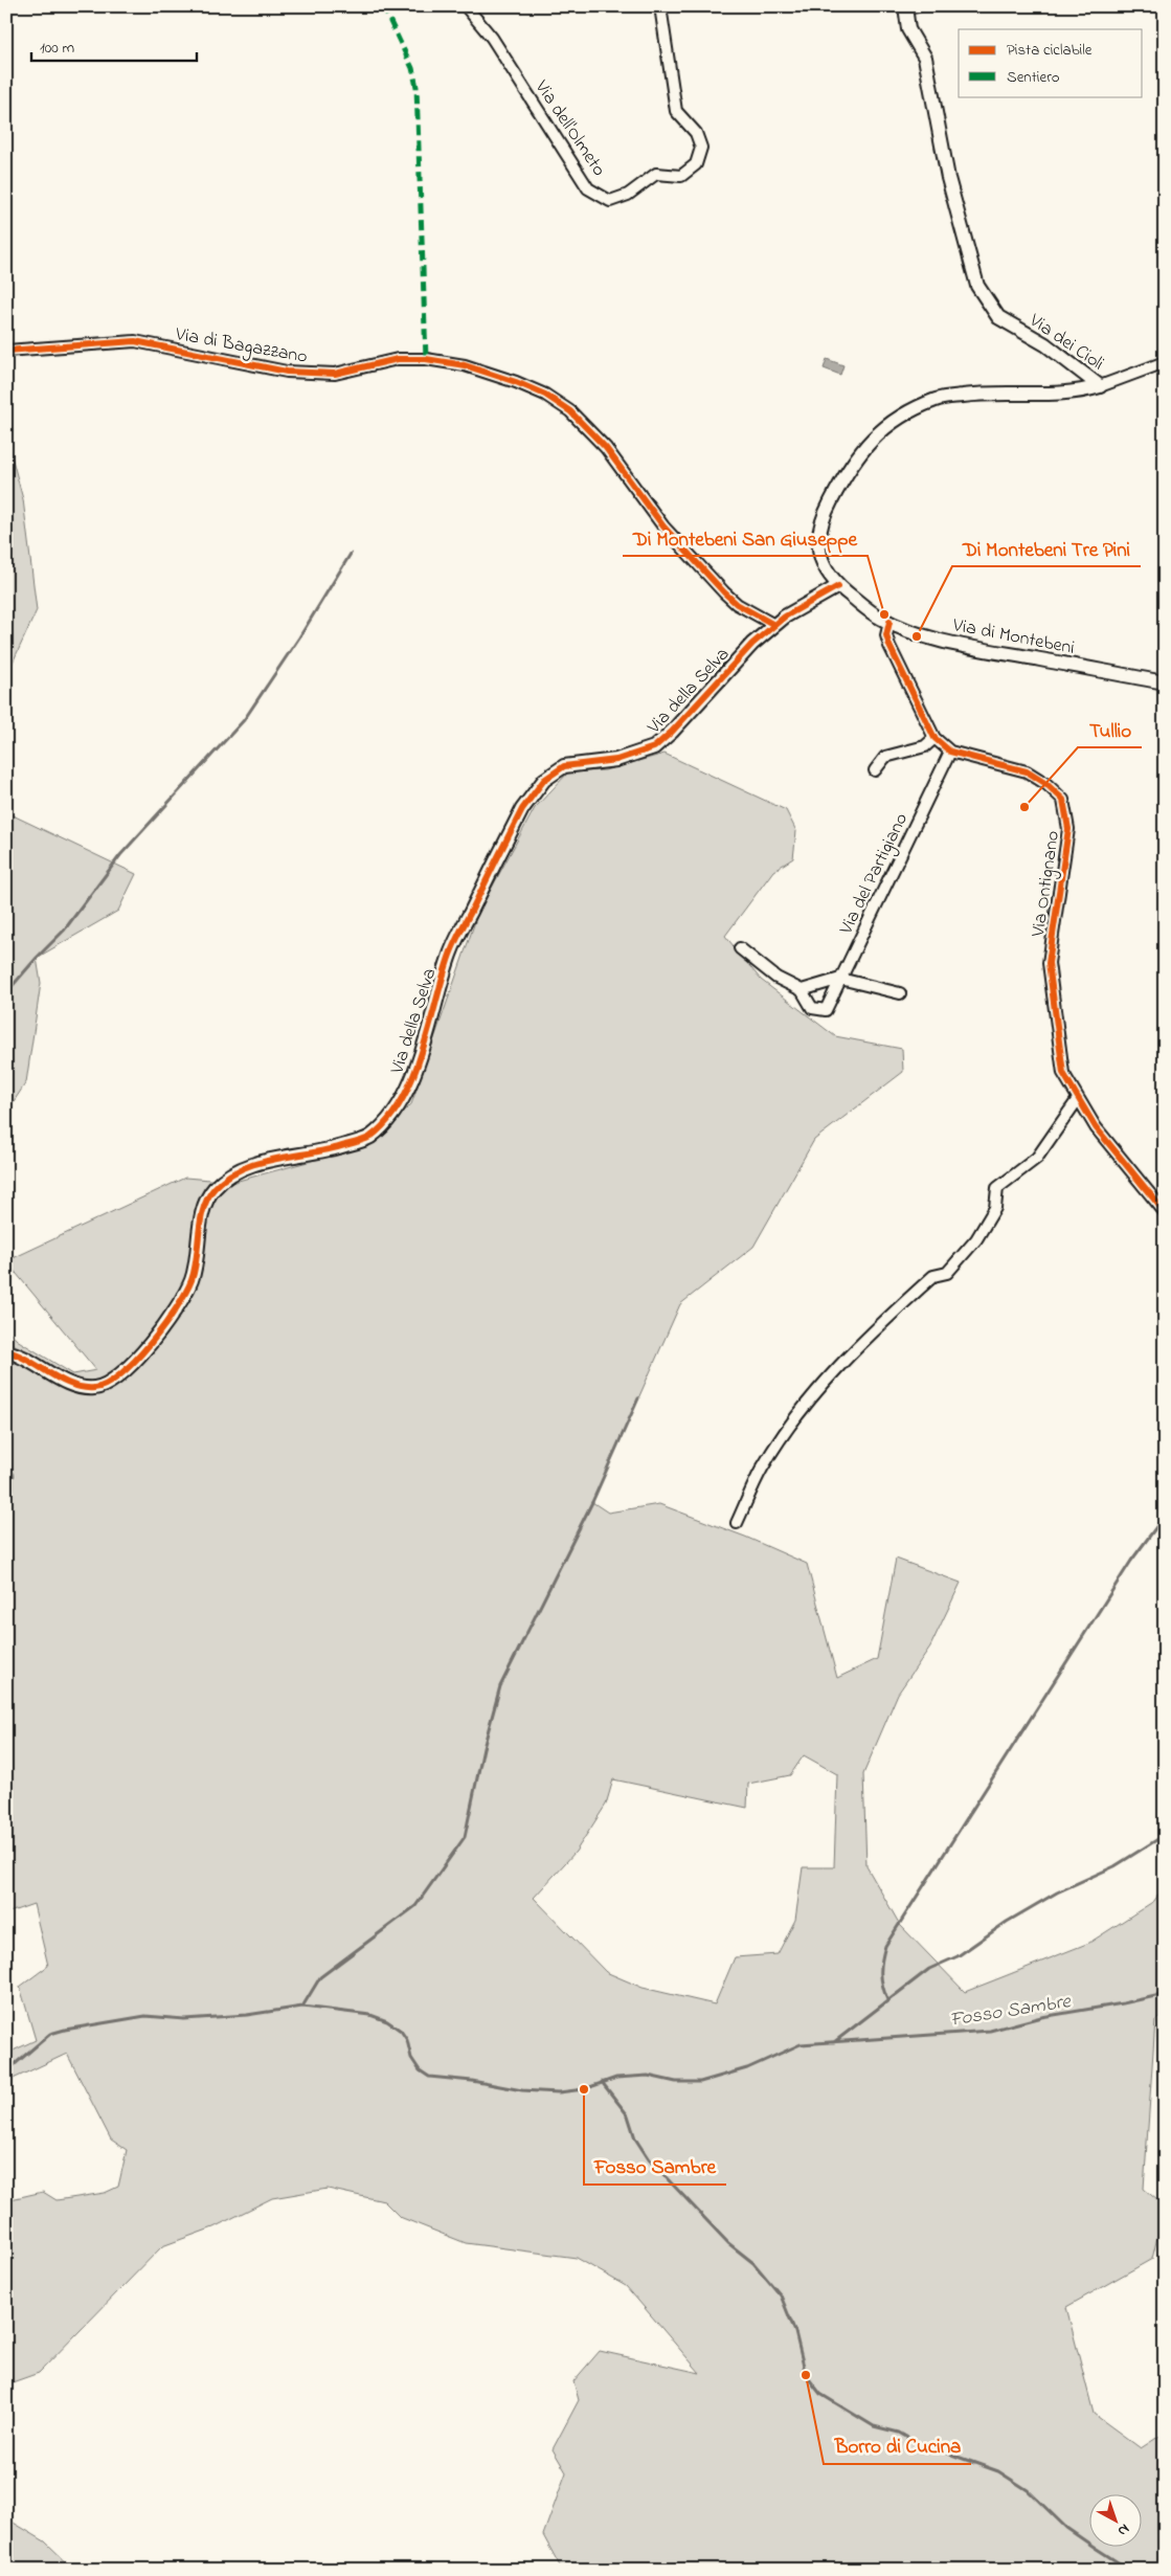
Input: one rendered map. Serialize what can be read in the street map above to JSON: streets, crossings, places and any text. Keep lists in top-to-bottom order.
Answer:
{
  "streets": {
    "street": [
      "Via dell'Olmeto",
      "Via dei Cioli",
      "Via di Bagazzano",
      "Via di Montebeni",
      "Via della Selva",
      "Via del Partigiano",
      "Via Ontignano"
    ]
  },
  "crossings": [
    ["Via dei Cioli", "Via di Montebeni"],
    ["Via dei Cioli", "Via della Selva"],
    ["Via di Bagazzano", "Via della Selva"],
    ["Via di Montebeni", "Via della Selva"],
    ["Via di Montebeni", "Via Ontignano"],
    ["Via del Partigiano", "Via Ontignano"]
  ],
  "water": ["Fosso Sambre"],
  "places": [
    "Di Montebeni San Giuseppe",
    "Di Montebeni Tre Pini",
    "Tullio",
    "Fosso Sambre",
    "Borro di Cucina"
  ],
  "legend": ["Pista ciclabile", "Sentiero"],
  "scale_bar": "100 m",
  "north": "bottom right"
}
